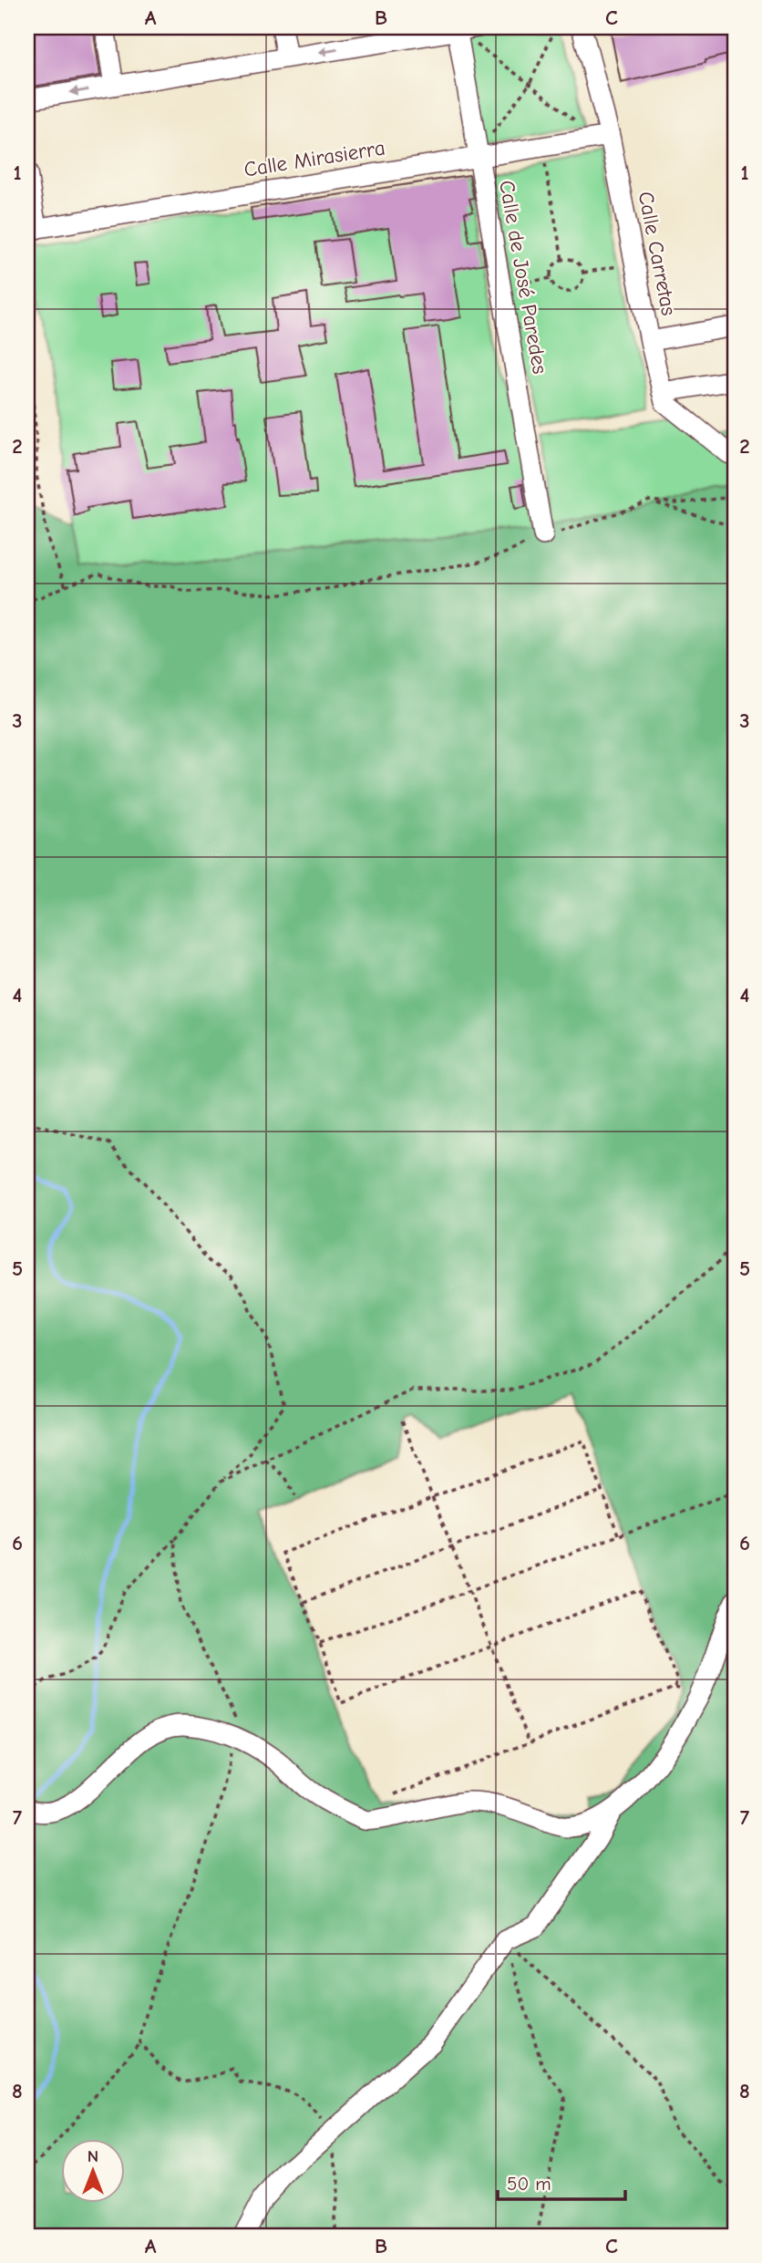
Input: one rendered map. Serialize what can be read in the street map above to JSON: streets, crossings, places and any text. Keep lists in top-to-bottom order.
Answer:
{
  "streets": {
    "street": ["Calle Mirasierra", "Calle Carretas", "Calle de José Paredes"]
  },
  "crossings": [
    ["Calle Mirasierra", "Calle Carretas"],
    ["Calle Mirasierra", "Calle de José Paredes"]
  ],
  "scale_bar": "50 m",
  "north": "top",
  "grid": {
    "columns": ["A", "B", "C"],
    "rows": [
      "1",
      "2",
      "3",
      "4",
      "5",
      "6",
      "7",
      "8"
    ]
  }
}
